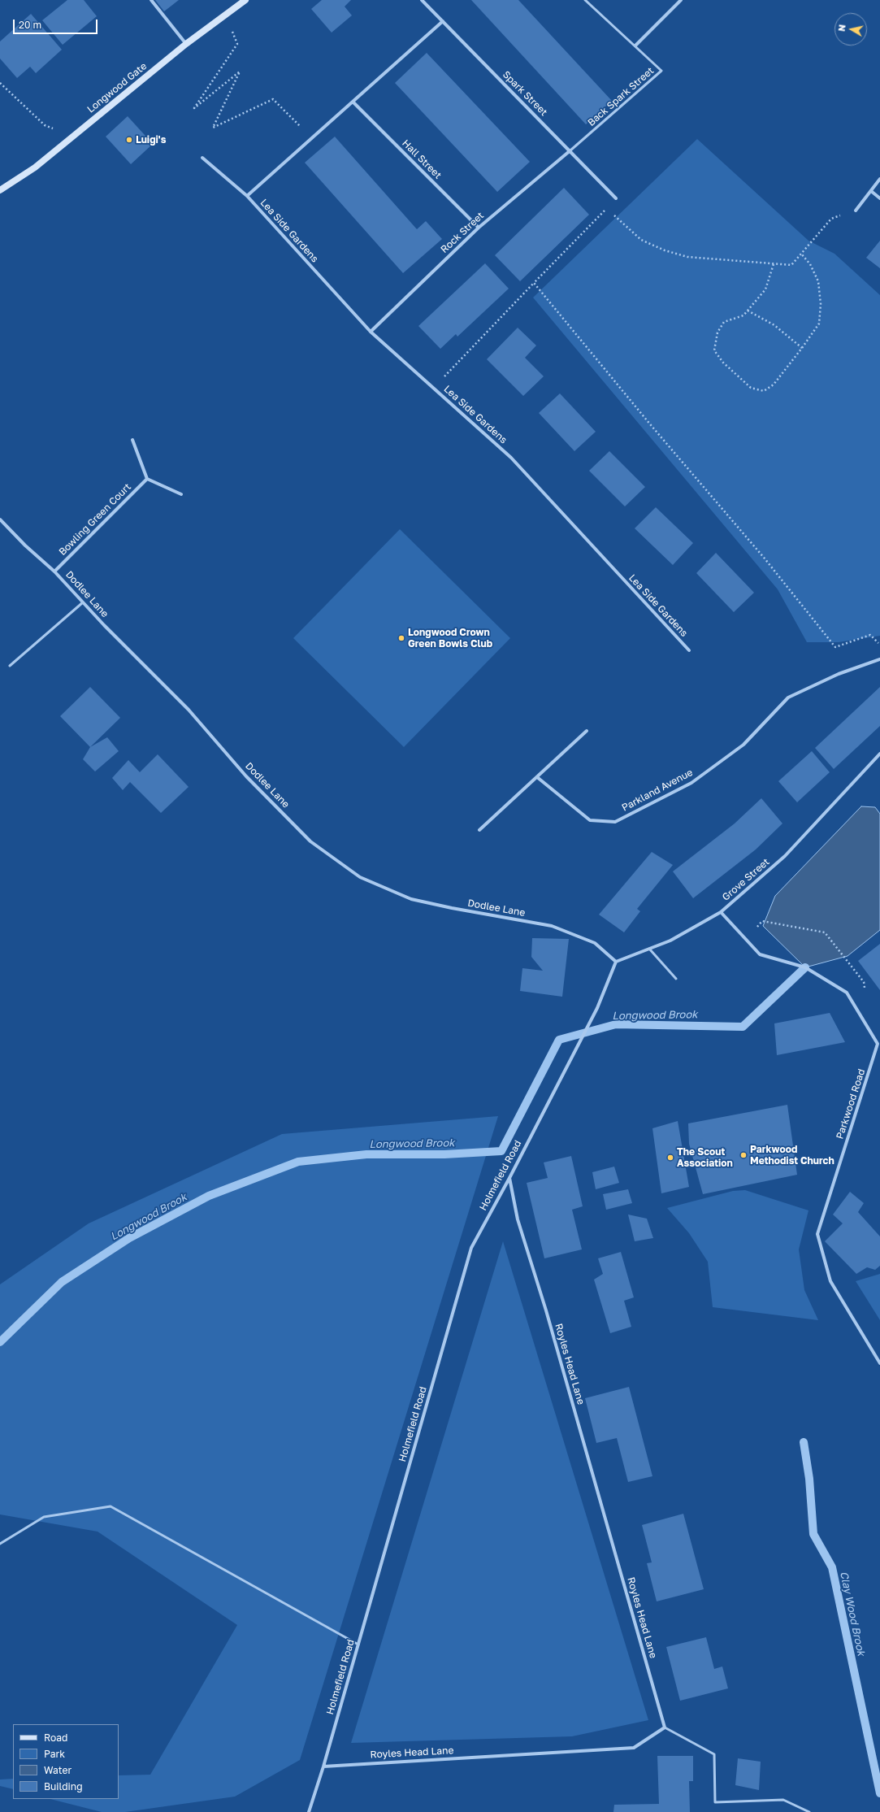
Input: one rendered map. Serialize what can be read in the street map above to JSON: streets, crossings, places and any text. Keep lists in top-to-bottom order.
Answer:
{
  "streets": {
    "street": [
      "Longwood Gate",
      "Spark Street",
      "Hall Street",
      "Lea Side Gardens",
      "Rock Street",
      "Bowling Green Court",
      "Dodlee Lane",
      "Parkland Avenue",
      "Grove Street",
      "Parkwood Road",
      "Holmefield Road",
      "Royles Head Lane"
    ],
    "lane": ["Back Spark Street"]
  },
  "crossings": [
    ["Spark Street", "Back Spark Street"],
    ["Spark Street", "Lea Side Gardens"],
    ["Spark Street", "Rock Street"],
    ["Back Spark Street", "Rock Street"],
    ["Hall Street", "Lea Side Gardens"],
    ["Hall Street", "Rock Street"],
    ["Lea Side Gardens", "Rock Street"],
    ["Bowling Green Court", "Dodlee Lane"],
    ["Dodlee Lane", "Grove Street"],
    ["Dodlee Lane", "Holmefield Road"],
    ["Grove Street", "Parkwood Road"],
    ["Grove Street", "Holmefield Road"],
    ["Holmefield Road", "Royles Head Lane"]
  ],
  "water": ["Longwood Brook", "Clay Wood Brook"],
  "places": [
    "Luigi's",
    "Longwood Crown Green Bowls Club",
    "Parkwood Methodist Church",
    "The Scout Association"
  ],
  "legend": [
    "Road",
    "Park",
    "Water",
    "Building"
  ],
  "scale_bar": "20 m",
  "north": "left"
}
